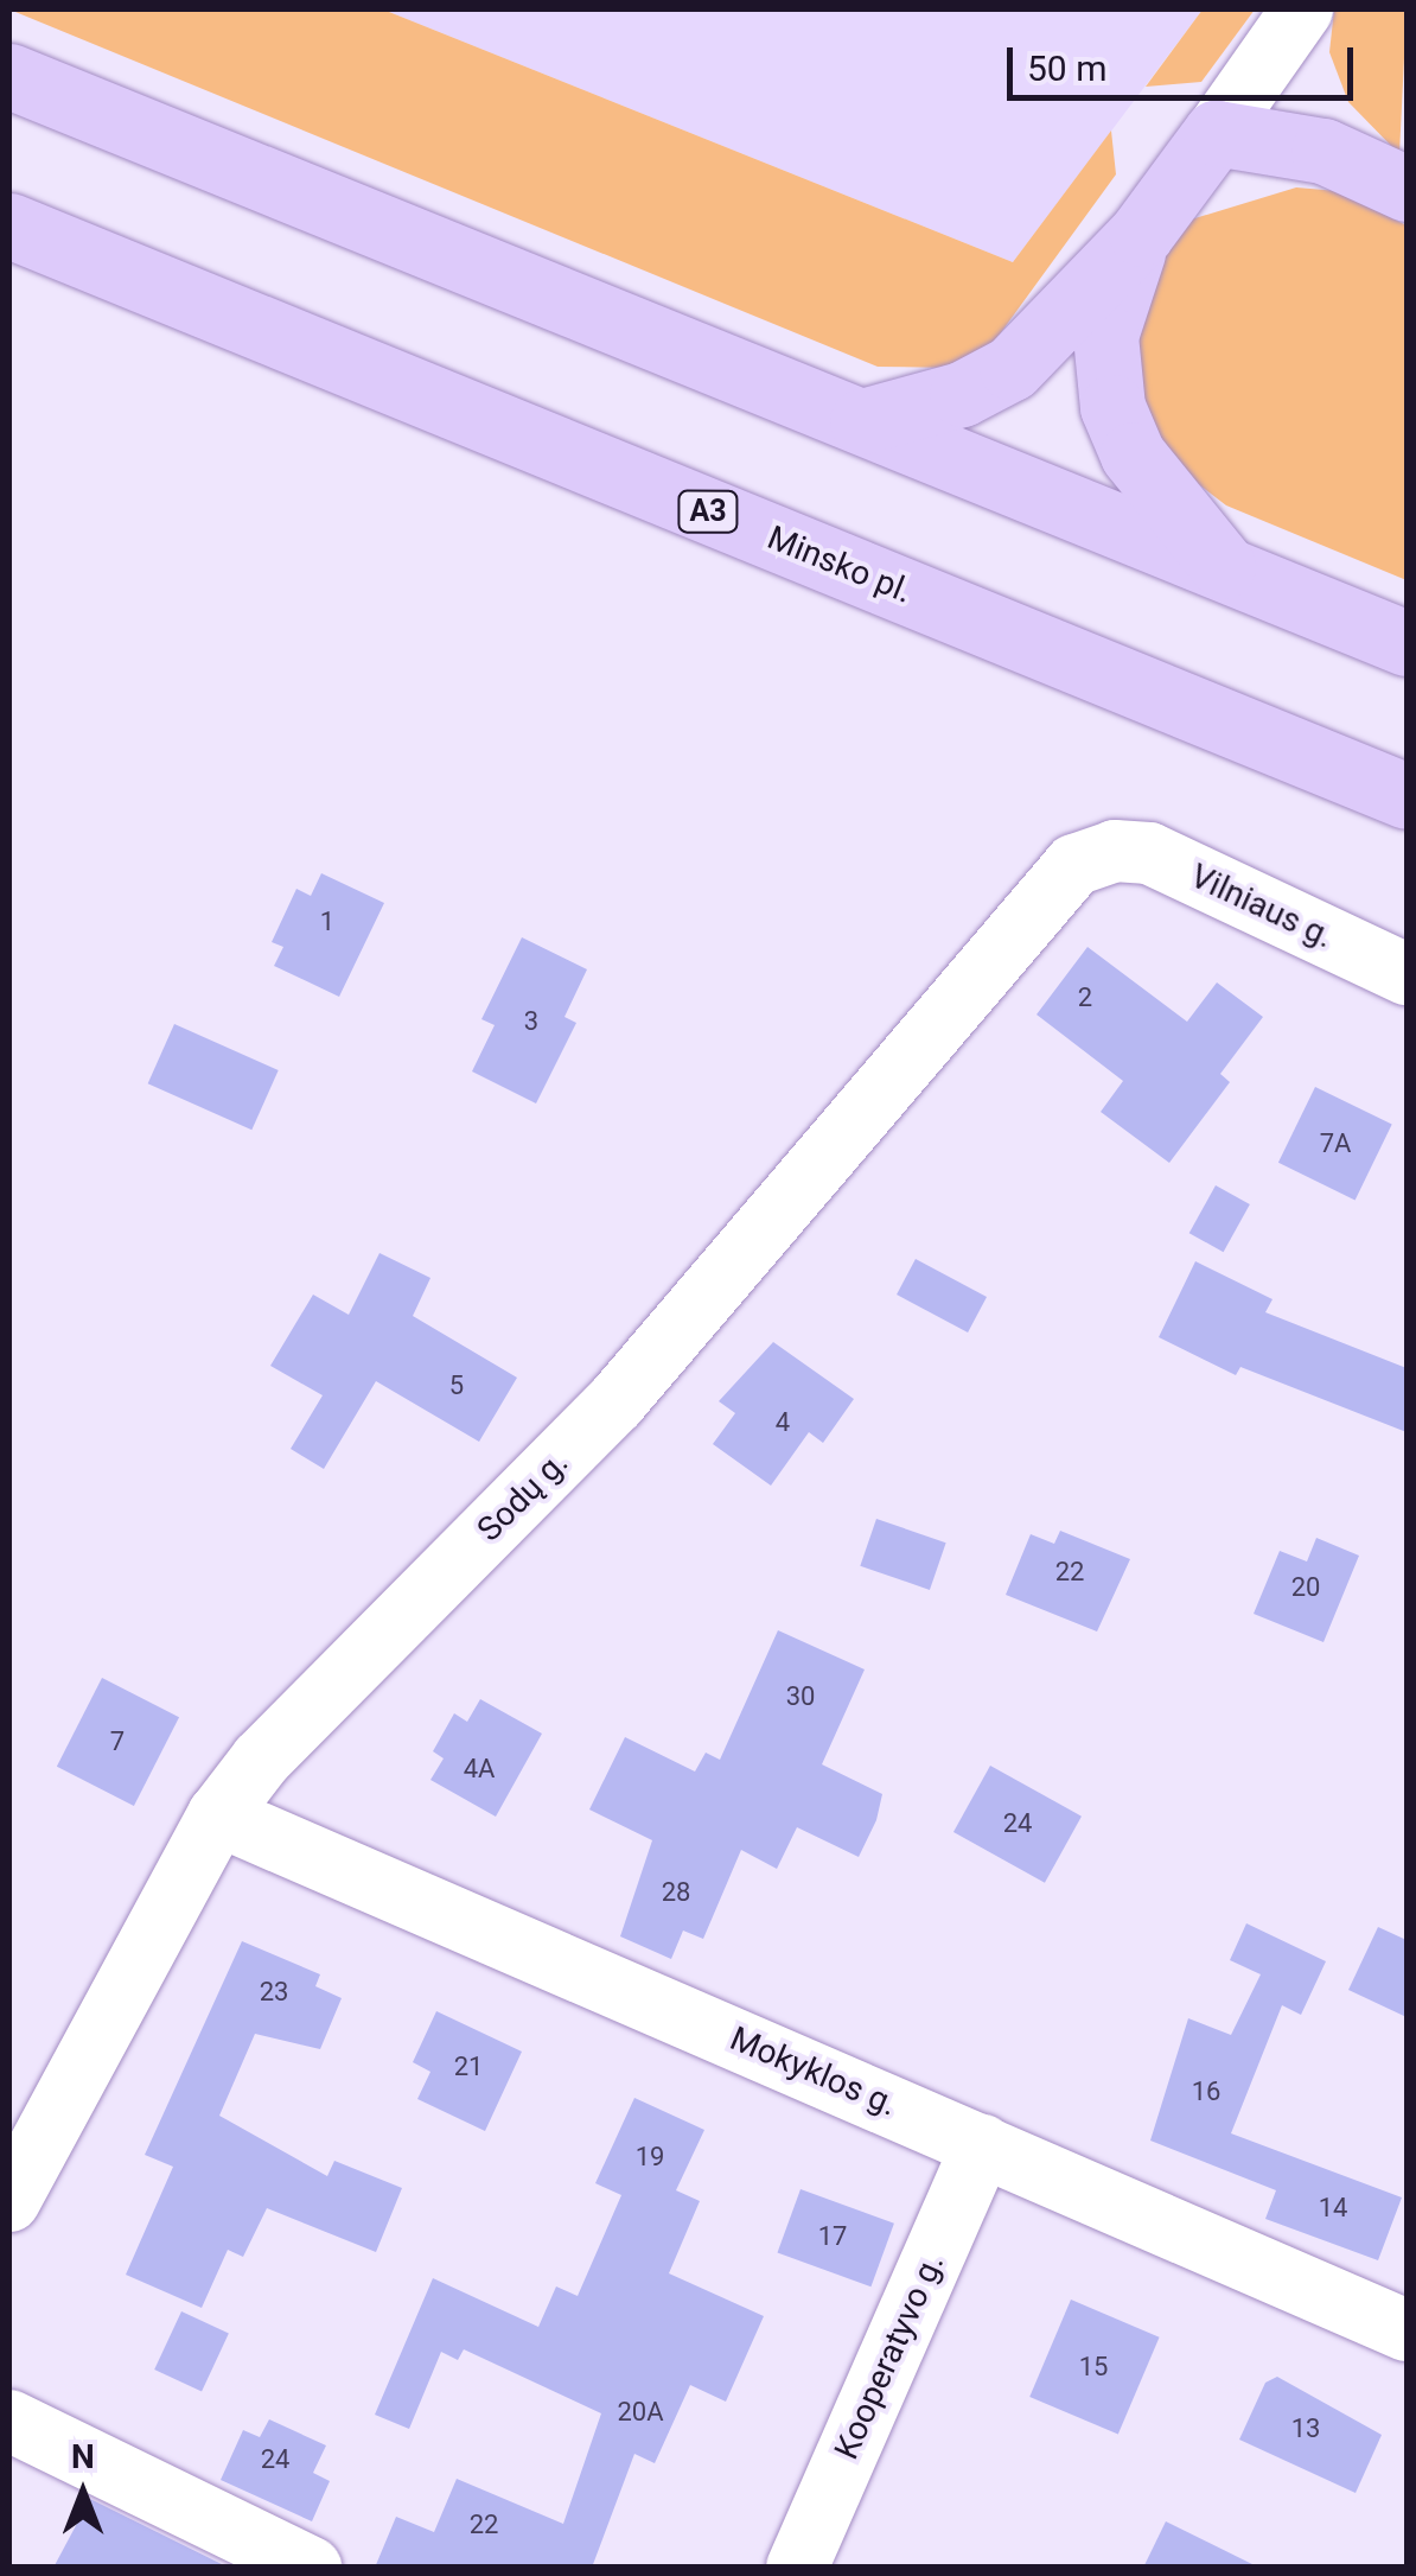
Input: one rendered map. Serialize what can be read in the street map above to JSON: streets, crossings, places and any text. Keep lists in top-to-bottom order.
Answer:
{
  "streets": {
    "highway": ["A3", "Minsko pl."],
    "street": [
      "Vilniaus g.",
      "Sodų g.",
      "Mokyklos g.",
      "Kooperatyvo g."
    ]
  },
  "crossings": [
    ["Vilniaus g.", "Sodų g."],
    ["Sodų g.", "Mokyklos g."],
    ["Mokyklos g.", "Kooperatyvo g."]
  ],
  "house_numbers": [
    "1",
    "2",
    "3",
    "7A",
    "5",
    "4",
    "22",
    "20",
    "30",
    "7",
    "4A",
    "24",
    "28",
    "23",
    "21",
    "16",
    "19",
    "14",
    "17",
    "15",
    "20A",
    "13",
    "24",
    "22"
  ],
  "scale_bar": "50 m",
  "north": "top"
}
